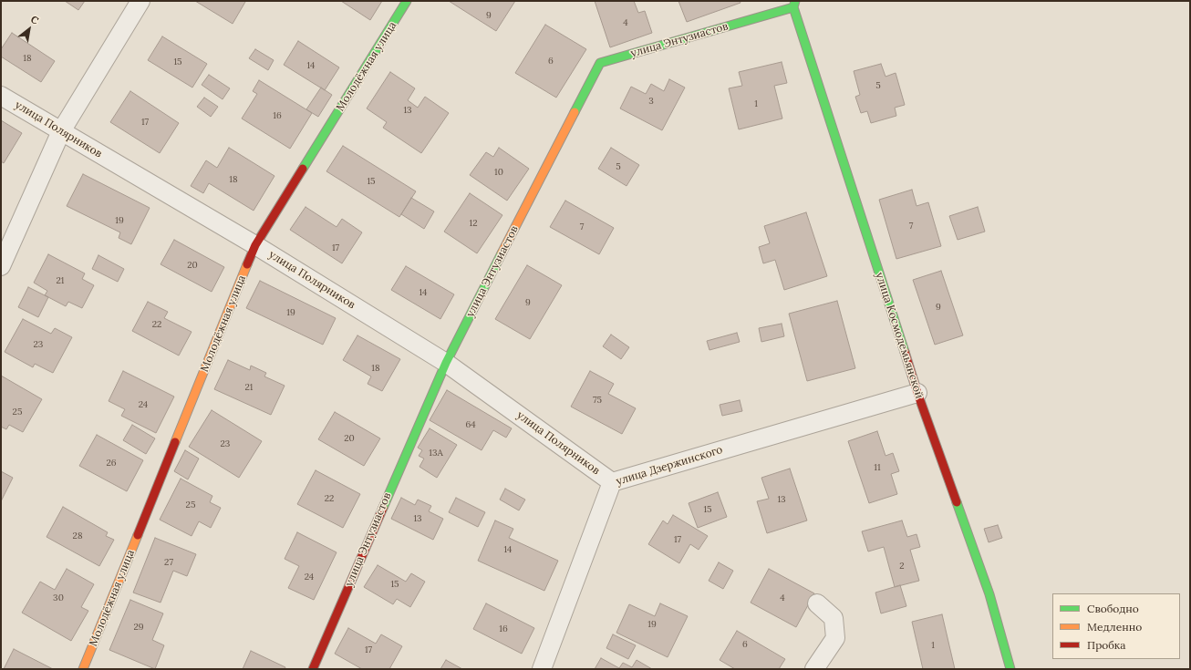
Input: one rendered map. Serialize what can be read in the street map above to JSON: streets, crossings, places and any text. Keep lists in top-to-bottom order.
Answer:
{
  "streets": {
    "street": [
      "улица Энтузиастов",
      "Молодёжная улица",
      "улица Полярников",
      "улица Космодемьянской",
      "улица Дзержинского"
    ]
  },
  "crossings": [
    ["улица Энтузиастов", "улица Полярников"],
    ["улица Энтузиастов", "улица Космодемьянской"],
    ["Молодёжная улица", "улица Полярников"],
    ["улица Полярников", "улица Дзержинского"],
    ["улица Космодемьянской", "улица Дзержинского"]
  ],
  "house_numbers": [
    "9",
    "4",
    "18",
    "6",
    "15",
    "14",
    "5",
    "3",
    "1",
    "13",
    "16",
    "17",
    "5",
    "10",
    "18",
    "15",
    "19",
    "12",
    "7",
    "7",
    "17",
    "20",
    "21",
    "14",
    "9",
    "9",
    "19",
    "22",
    "23",
    "18",
    "21",
    "75",
    "24",
    "25",
    "64",
    "20",
    "23",
    "13А",
    "26",
    "11",
    "22",
    "13",
    "25",
    "15",
    "13",
    "28",
    "17",
    "14",
    "27",
    "2",
    "24",
    "15",
    "30",
    "4",
    "19",
    "29",
    "16",
    "6",
    "1",
    "17"
  ],
  "legend": ["Свободно", "Медленно", "Пробка"],
  "north": "top right"
}
